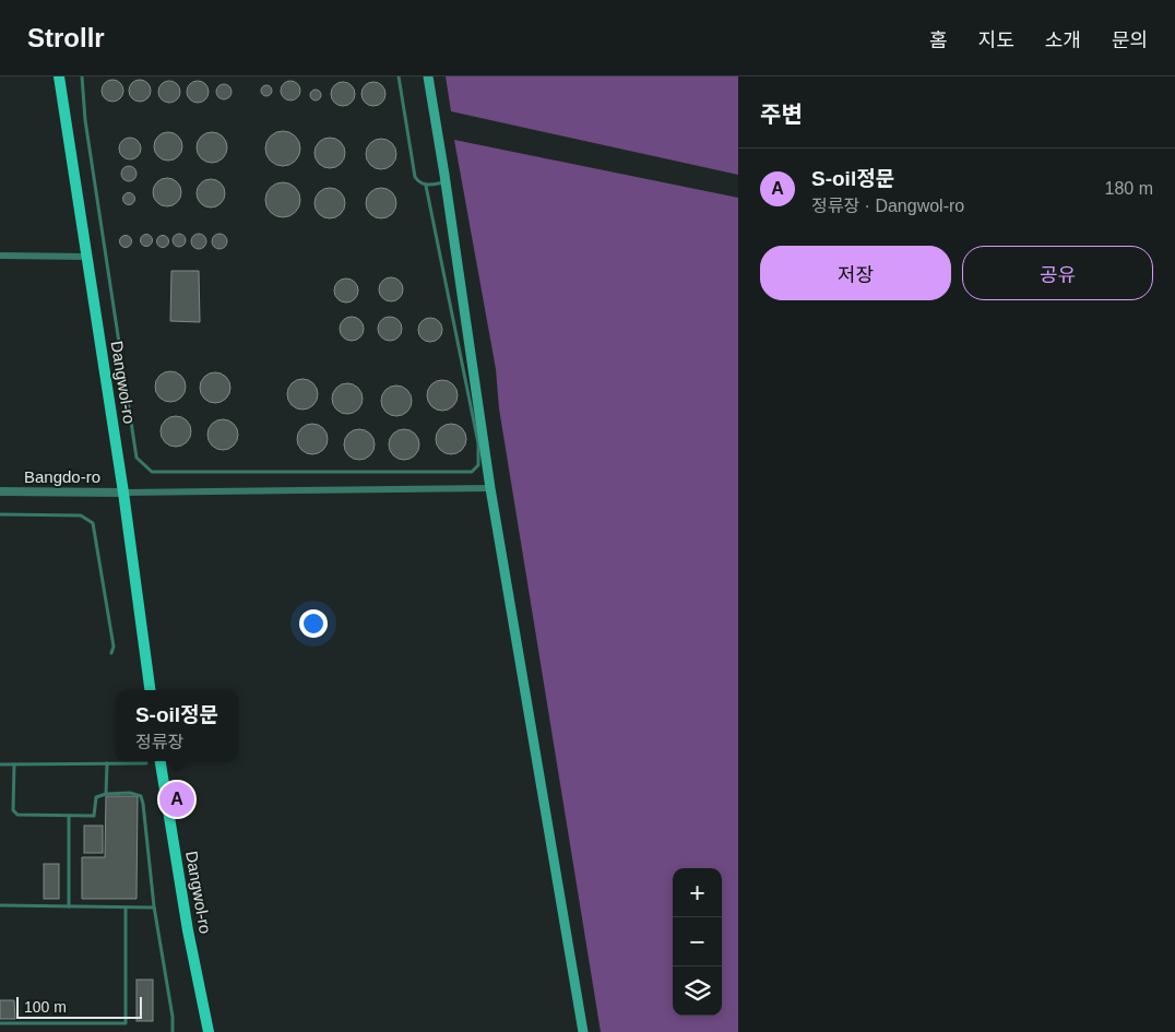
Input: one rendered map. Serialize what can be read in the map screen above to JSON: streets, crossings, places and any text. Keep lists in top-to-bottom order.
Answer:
{
  "streets": {
    "main road": ["Dangwol-ro"],
    "street": ["Bangdo-ro"]
  },
  "crossings": [
    ["Dangwol-ro", "Bangdo-ro"]
  ],
  "scale_bar": "100 m",
  "page": {
    "header": "Strollr",
    "nav": [
      "홈",
      "지도",
      "소개",
      "문의"
    ],
    "heading": "주변",
    "list": [
      {
        "mark": "A",
        "name": "S-oil정문",
        "note": "정류장 · Dangwol-ro",
        "value": "180 m"
      }
    ],
    "buttons": ["저장", "공유"],
    "popup": ["S-oil정문", "정류장"],
    "pins": "A",
    "map_buttons": ["+", "−"],
    "scale": "100 m"
  }
}
